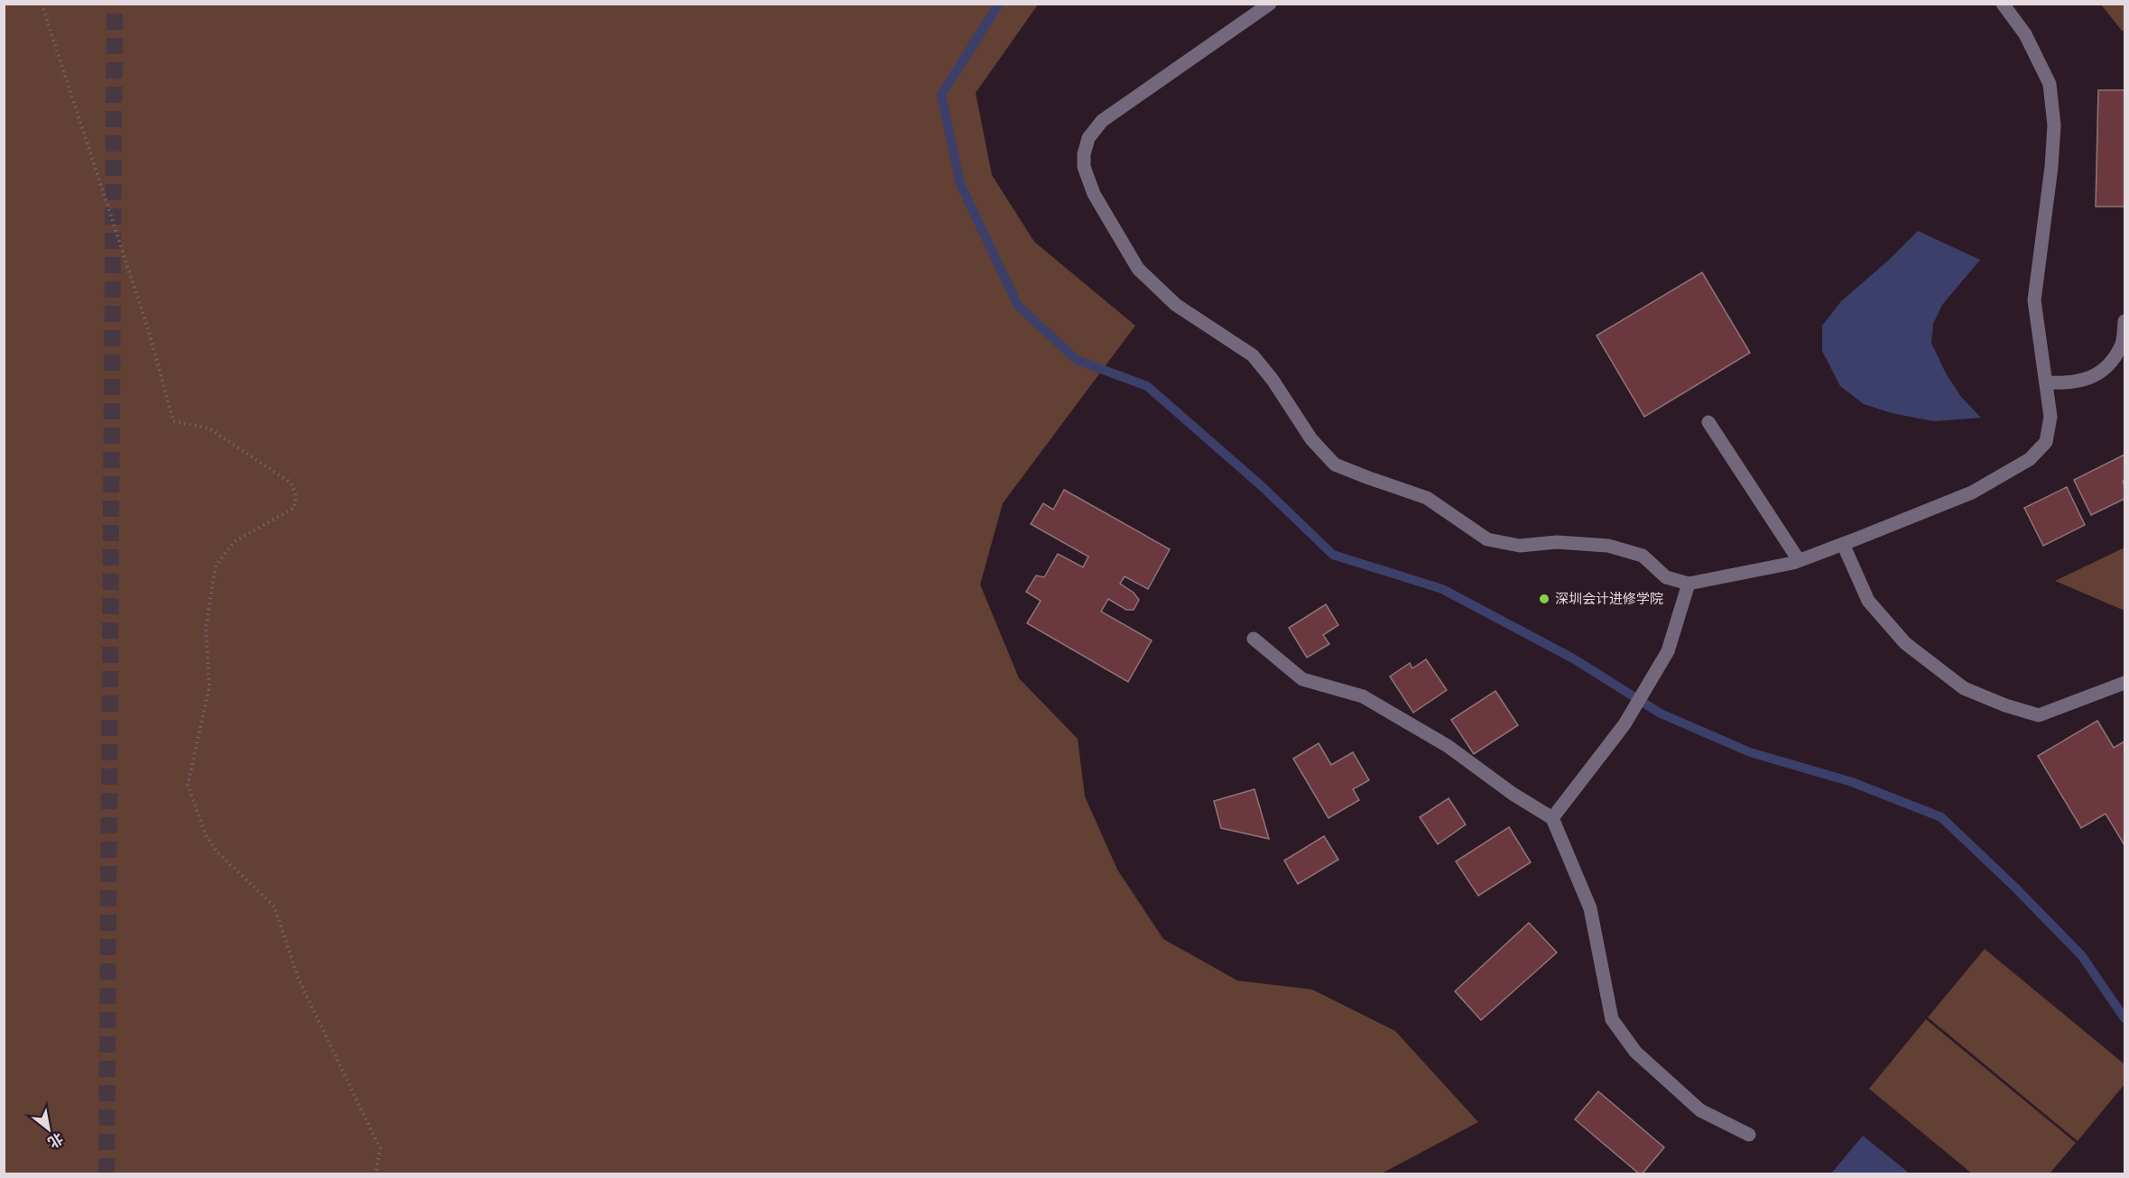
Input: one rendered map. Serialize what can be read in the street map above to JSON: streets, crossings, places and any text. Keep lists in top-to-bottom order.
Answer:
{
  "places": ["深圳会计进修学院"],
  "north": "bottom right"
}
